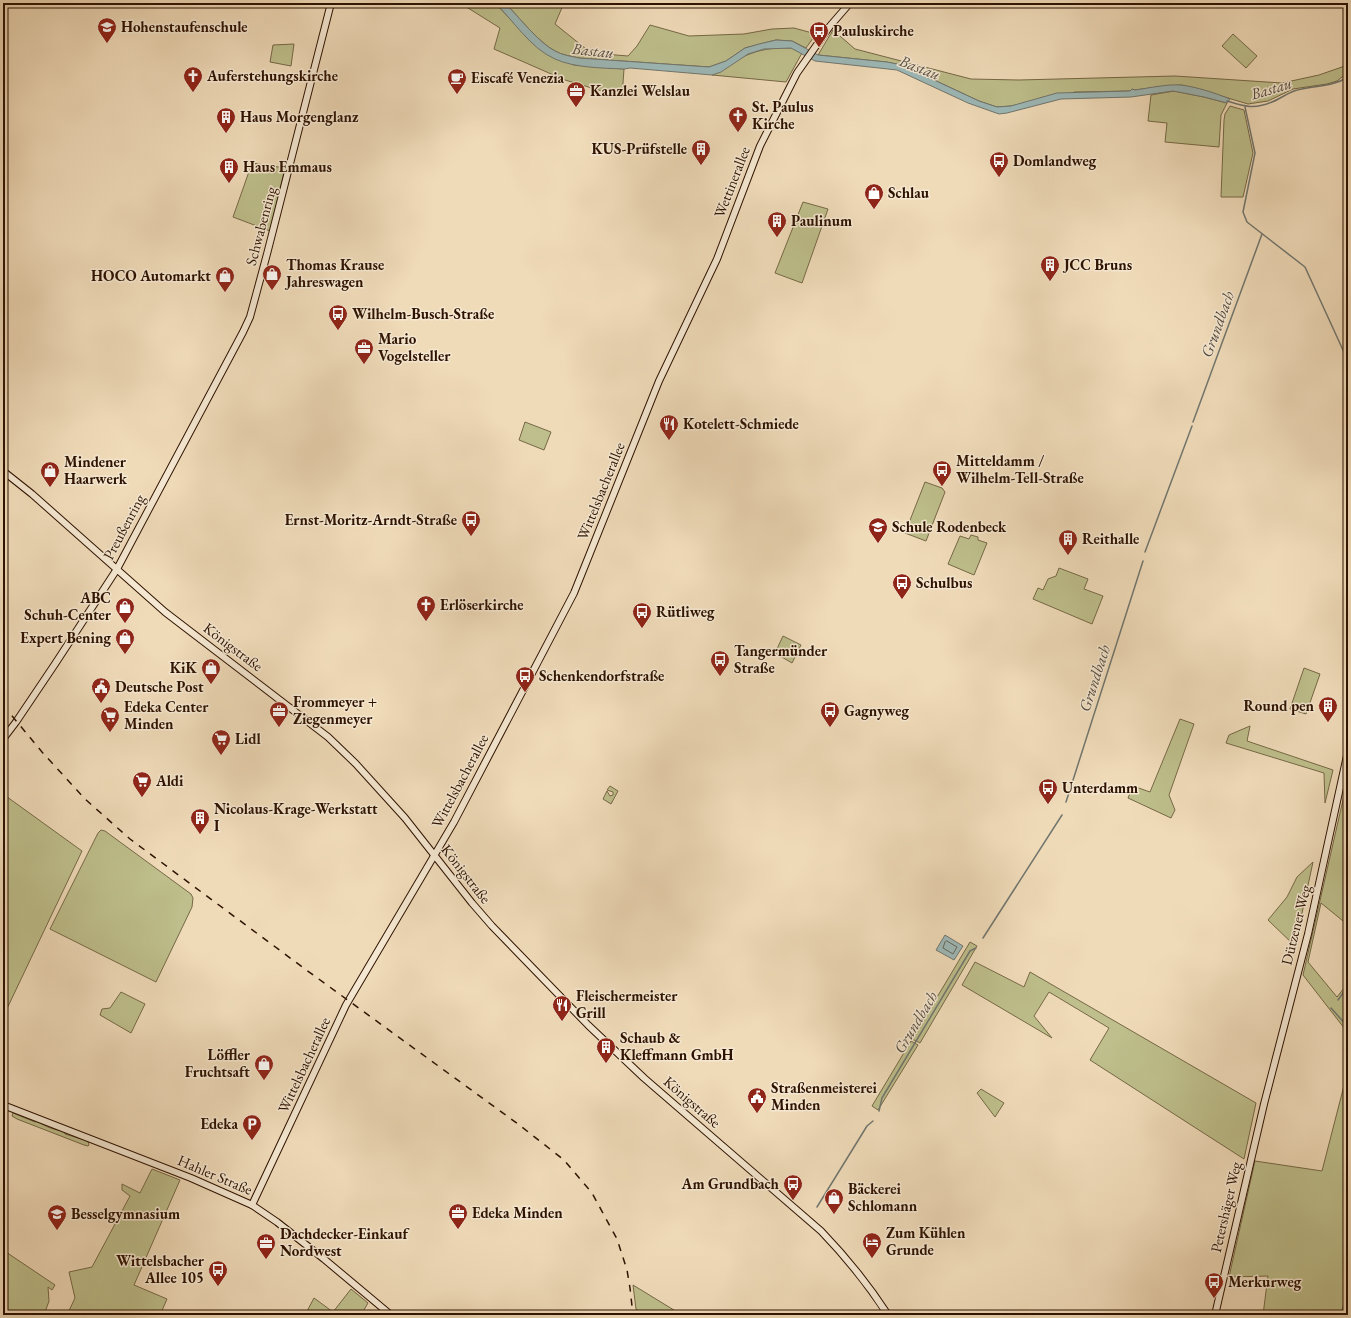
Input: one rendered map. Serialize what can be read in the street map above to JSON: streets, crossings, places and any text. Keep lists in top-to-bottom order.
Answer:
{
  "streets": {
    "street": [
      "Wettinerallee",
      "Schwabenring",
      "Wittelsbacherallee",
      "Preußenring",
      "Königstraße",
      "Dützener Weg",
      "Hahler Straße",
      "Petershäger Weg"
    ]
  },
  "crossings": [
    ["Wettinerallee", "Wittelsbacherallee"],
    ["Schwabenring", "Preußenring"],
    ["Wittelsbacherallee", "Königstraße"],
    ["Wittelsbacherallee", "Hahler Straße"],
    ["Preußenring", "Königstraße"],
    ["Dützener Weg", "Petershäger Weg"]
  ],
  "water": ["Bastau", "Grundbach"],
  "places": {
    "school or university": ["Hohenstaufenschule", "Schule Rodenbeck", "Besselgymnasium"],
    "bus stop": [
      "Pauluskirche",
      "Domlandweg",
      "Wilhelm-Busch-Straße",
      "Mitteldamm / Wilhelm-Tell-Straße",
      "Ernst-Moritz-Arndt-Straße",
      "Schulbus",
      "Rütliweg",
      "Tangermünder Straße",
      "Schenkendorfstraße",
      "Gagnyweg",
      "Unterdamm",
      "Am Grundbach",
      "Wittelsbacher Allee 105",
      "Merkurweg"
    ],
    "church": ["Auferstehungskirche", "St. Paulus Kirche", "Erlöserkirche"],
    "cafe": ["Eiscafé Venezia"],
    "office": [
      "Kanzlei Welslau",
      "Mario Vogelsteller",
      "Frommeyer + Ziegenmeyer",
      "Edeka Minden",
      "Dachdecker-Einkauf Nordwest"
    ],
    "building": [
      "Haus Morgenglanz",
      "KUS-Prüfstelle",
      "Haus Emmaus",
      "Paulinum",
      "JCC Bruns",
      "Reithalle",
      "Round pen",
      "Nicolaus-Krage-Werkstatt I",
      "Schaub & Kleffmann GmbH"
    ],
    "shop": [
      "Schlau",
      "Thomas Krause Jahreswagen",
      "HOCO Automarkt",
      "Mindener Haarwerk",
      "ABC Schuh-Center",
      "Expert Bening",
      "KiK",
      "Löffler Fruchtsaft",
      "Bäckerei Schlomann"
    ],
    "restaurant": ["Kotelett-Schmiede", "Fleischermeister Grill"],
    "public building": ["Deutsche Post", "Straßenmeisterei Minden"],
    "supermarket": ["Edeka Center Minden", "Lidl", "Aldi"],
    "parking": ["Edeka"],
    "hotel": ["Zum Kühlen Grunde"]
  }
}
